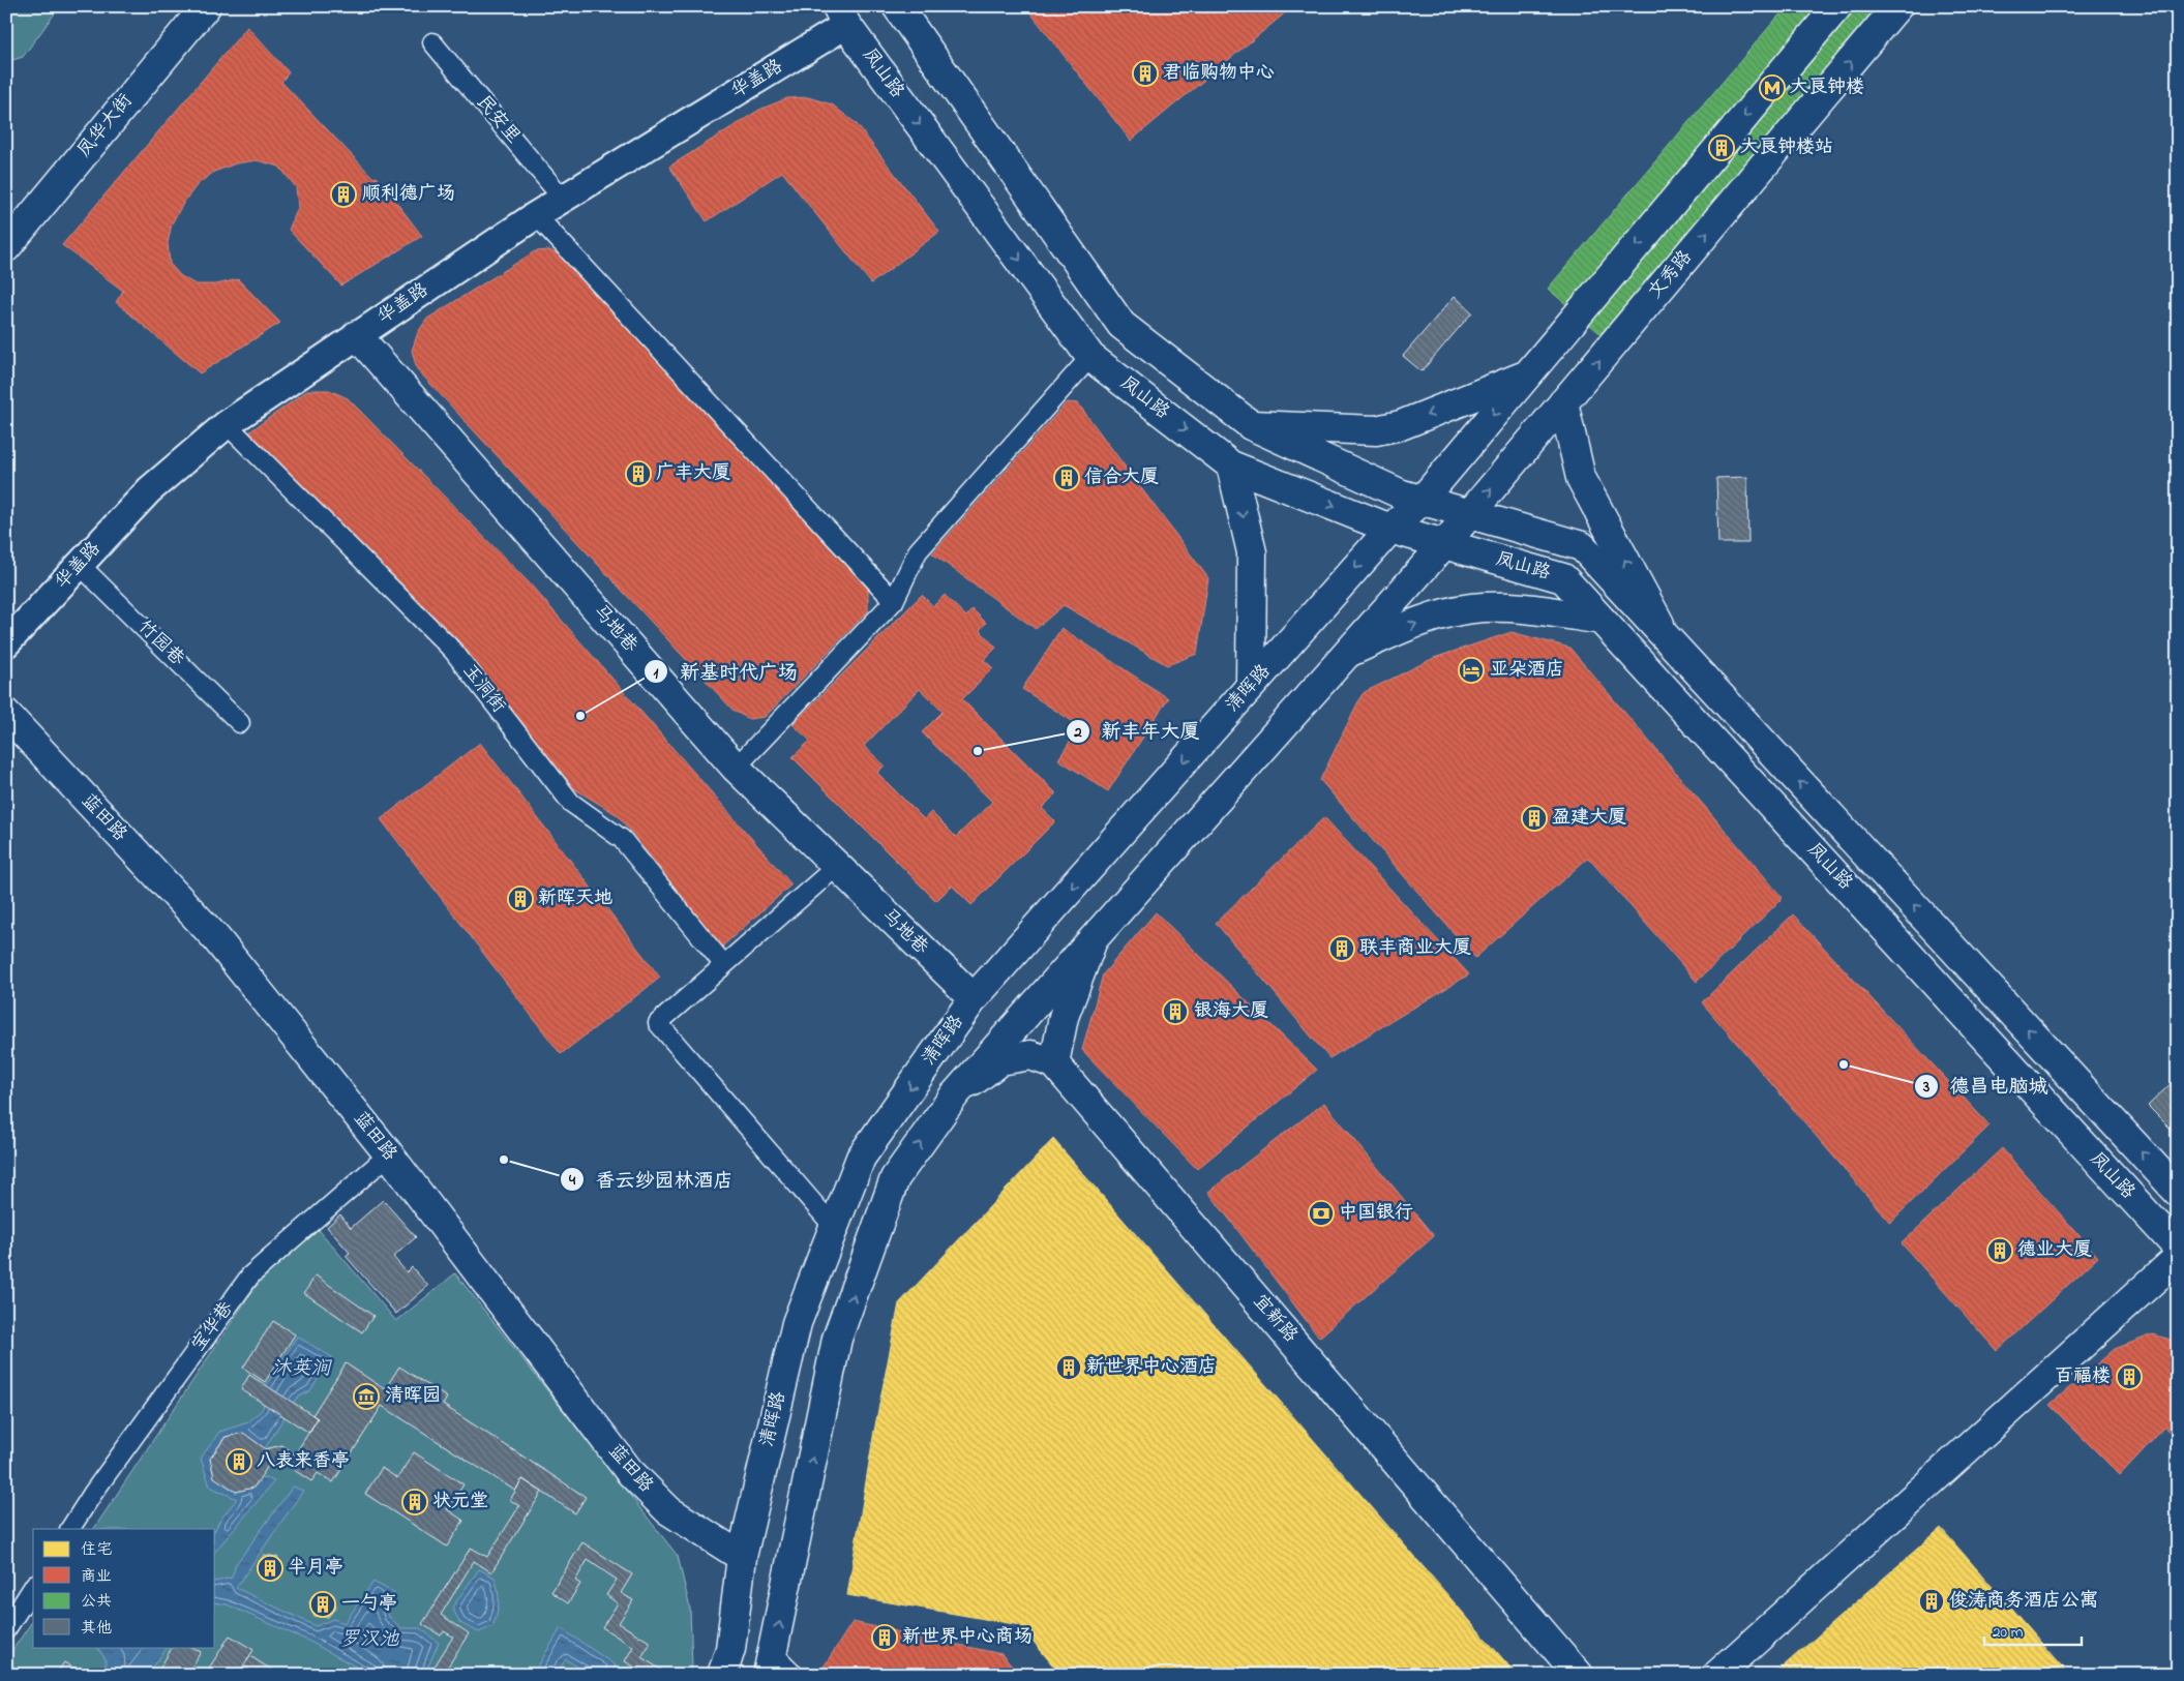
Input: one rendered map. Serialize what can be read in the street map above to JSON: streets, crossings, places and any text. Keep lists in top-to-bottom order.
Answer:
{
  "streets": {
    "street": [
      "凤山路",
      "华盖路",
      "凤华大街",
      "文秀路",
      "马地巷",
      "清晖路",
      "蓝田路",
      "宜新路"
    ],
    "lane": [
      "民安里",
      "竹园巷",
      "玉洞街",
      "宝华巷"
    ]
  },
  "crossings": [
    ["凤山路", "华盖路"],
    ["凤山路", "文秀路"],
    ["凤山路", "清晖路"],
    ["华盖路", "民安里"],
    ["华盖路", "马地巷"],
    ["华盖路", "竹园巷"],
    ["华盖路", "玉洞街"],
    ["马地巷", "清晖路"],
    ["清晖路", "蓝田路"],
    ["蓝田路", "宝华巷"]
  ],
  "water": ["沐英涧", "罗汉池"],
  "places": {
    "building": [
      "君临购物中心",
      "大良钟楼站",
      "顺利德广场",
      "广丰大厦",
      "信合大厦",
      "盈建大厦",
      "新晖天地",
      "联丰商业大厦",
      "银海大厦",
      "德业大厦",
      "新世界中心酒店",
      "百福楼",
      "八表来香亭",
      "状元堂",
      "半月亭",
      "俊涛商务酒店公寓",
      "一勺亭",
      "新世界中心商场"
    ],
    "metro station": ["大良钟楼"],
    "hotel": ["亚朵酒店"],
    "other": [
      "新基时代广场",
      "新丰年大厦",
      "德昌电脑城",
      "香云纱园林酒店"
    ],
    "bank": ["中国银行"],
    "museum": ["清晖园"]
  },
  "legend": [
    "住宅",
    "商业",
    "公共",
    "其他"
  ],
  "scale_bar": "20 m"
}
